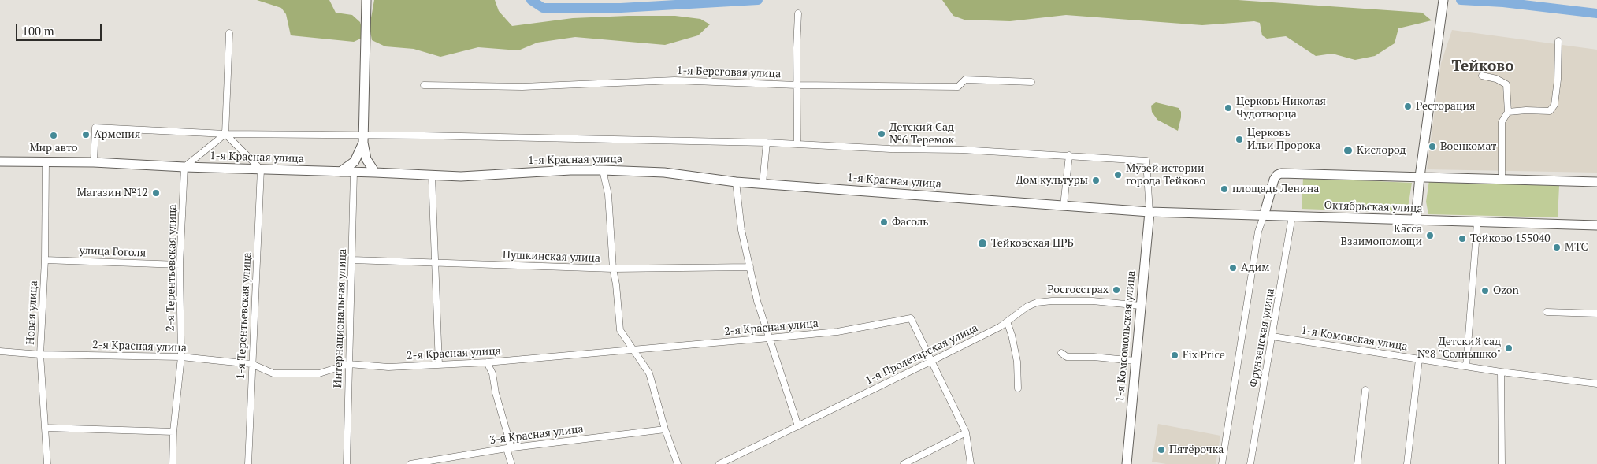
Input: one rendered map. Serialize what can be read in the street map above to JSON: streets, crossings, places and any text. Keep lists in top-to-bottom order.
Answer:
{
  "streets": {
    "main road": ["1-я Красная улица", "Октябрьская улица", "1-я Комсомольская улица"],
    "street": [
      "1-я Береговая улица",
      "улица Гоголя",
      "Пушкинская улица",
      "2-я Терентьевская улица",
      "Новая улица",
      "1-я Терентьевская улица",
      "Интернациональная улица",
      "2-я Красная улица",
      "Фрунзенская улица",
      "1-я Комовская улица",
      "1-я Пролетарская улица",
      "3-я Красная улица"
    ]
  },
  "crossings": [
    ["1-я Красная улица", "Октябрьская улица"],
    ["1-я Красная улица", "2-я Терентьевская улица"],
    ["1-я Красная улица", "Новая улица"],
    ["1-я Красная улица", "1-я Терентьевская улица"],
    ["1-я Красная улица", "Интернациональная улица"],
    ["1-я Красная улица", "1-я Комсомольская улица"],
    ["Октябрьская улица", "1-я Комсомольская улица"],
    ["Октябрьская улица", "Фрунзенская улица"],
    ["улица Гоголя", "2-я Терентьевская улица"],
    ["улица Гоголя", "Новая улица"],
    ["Пушкинская улица", "Интернациональная улица"],
    ["2-я Терентьевская улица", "2-я Красная улица"],
    ["Новая улица", "2-я Красная улица"],
    ["1-я Терентьевская улица", "2-я Красная улица"],
    ["Интернациональная улица", "2-я Красная улица"],
    ["2-я Красная улица", "1-я Пролетарская улица"],
    ["1-я Комсомольская улица", "1-я Пролетарская улица"],
    ["Фрунзенская улица", "1-я Комовская улица"]
  ],
  "districts": ["Тейково"],
  "places": [
    "Ресторация",
    "Церковь Николая Чудотворца",
    "Детский Сад №6 Теремок",
    "Армения",
    "Мир авто",
    "Церковь Ильи Пророка",
    "Военкомат",
    "Кислород",
    "Музей истории города Тейково",
    "Дом культуры",
    "площадь Ленина",
    "Магазин №12",
    "Фасоль",
    "Касса Взаимопомощи",
    "Тейково 155040",
    "Тейковская ЦРБ",
    "МТС",
    "Адим",
    "Росгосстрах",
    "Ozon",
    "Детский сад №8 \"Солнышко\"",
    "Fix Price",
    "Пятёрочка"
  ],
  "scale_bar": "100 m"
}
